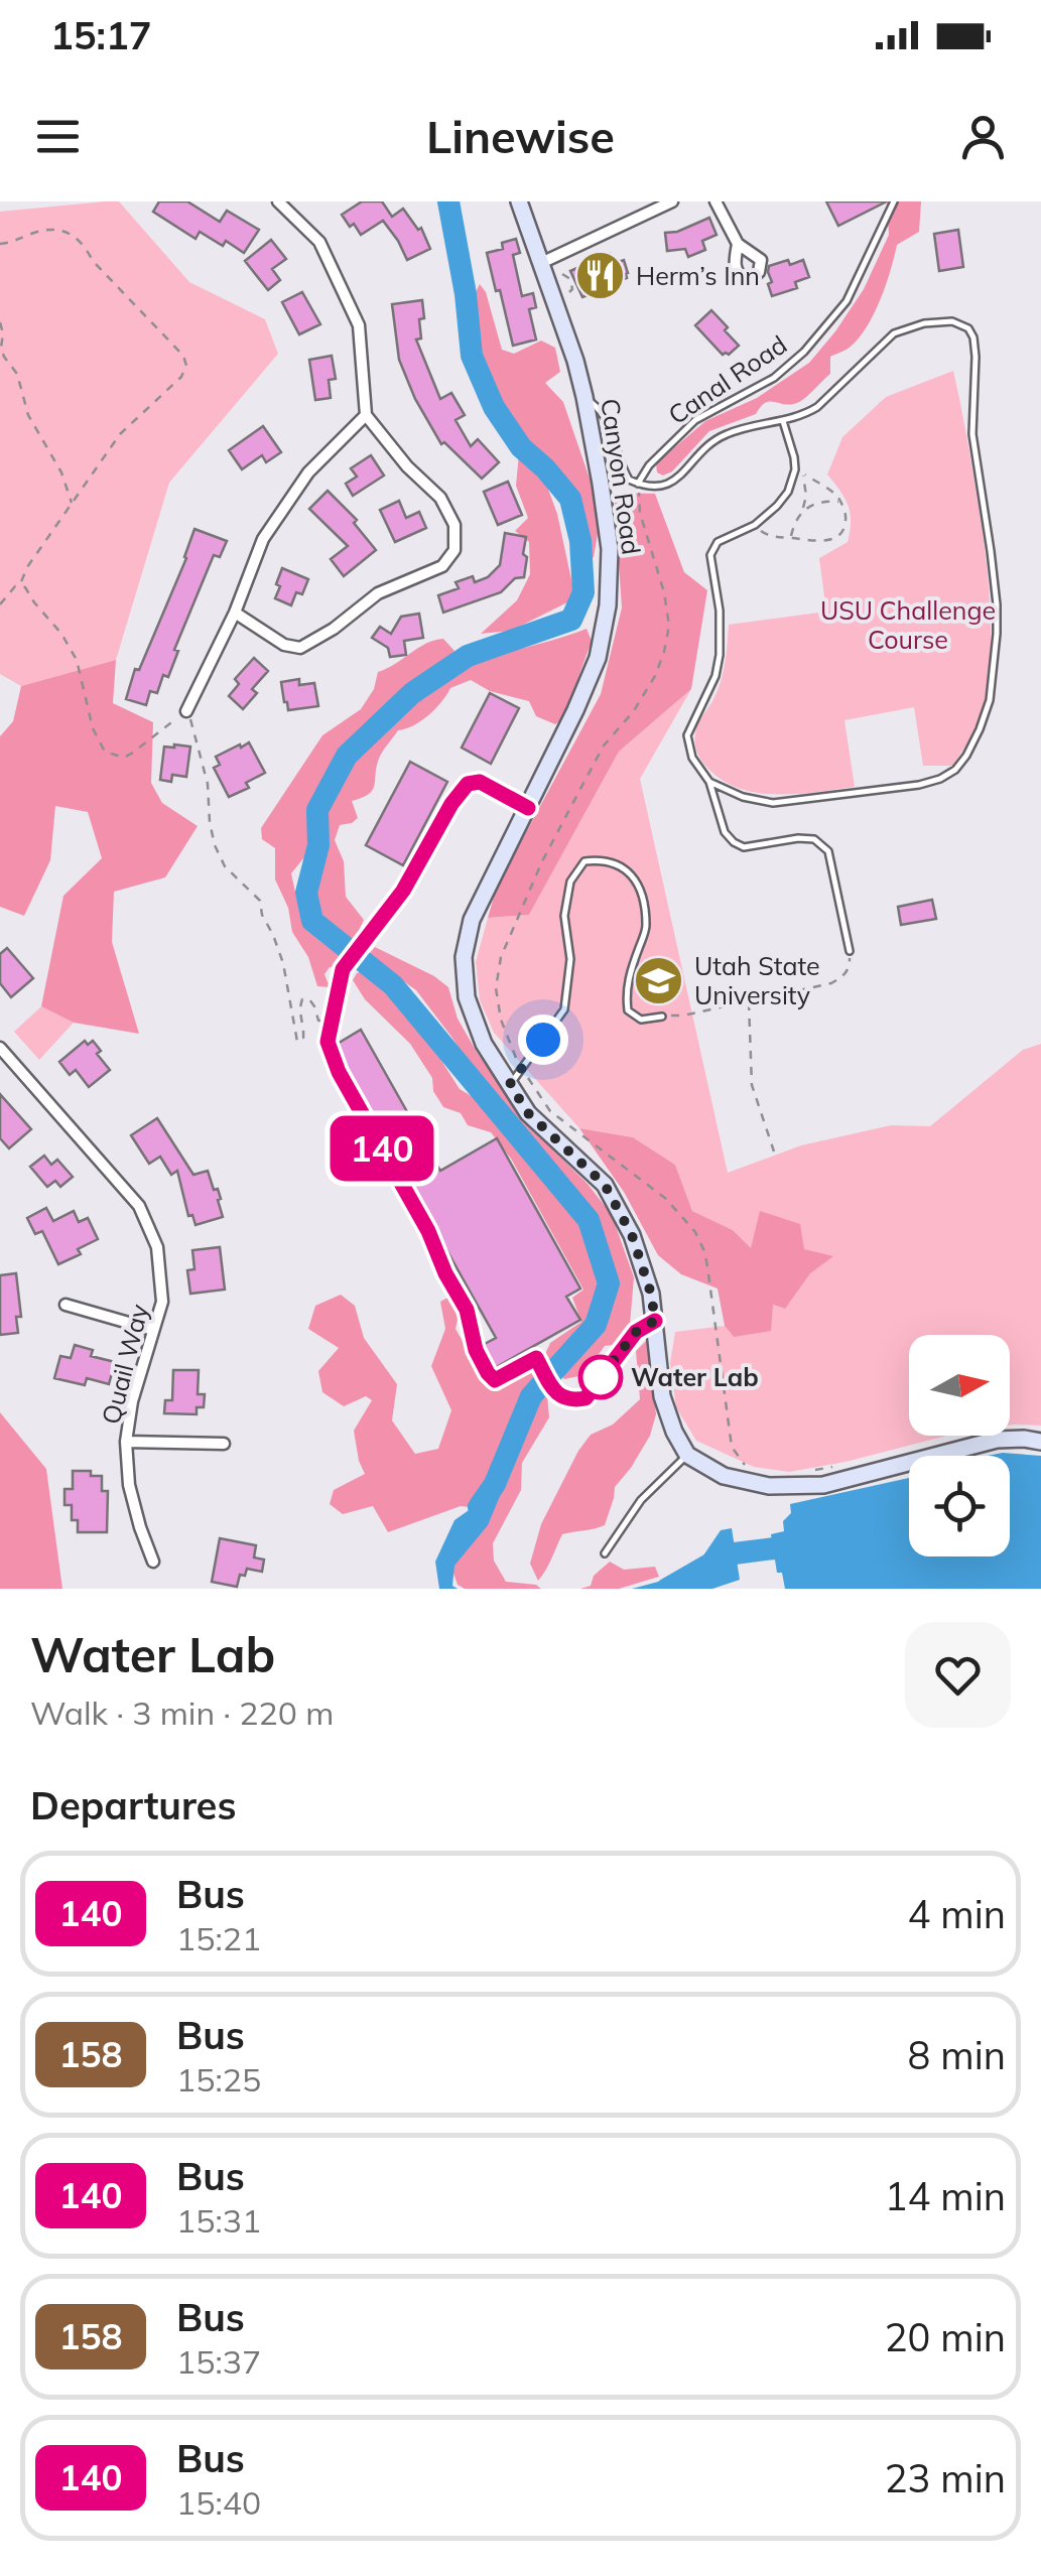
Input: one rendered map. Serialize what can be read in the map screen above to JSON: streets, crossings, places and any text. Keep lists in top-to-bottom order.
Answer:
{
  "streets": {
    "street": ["Canyon Road", "Quail Way"],
    "lane": ["Canal Road"]
  },
  "parks": ["USU Challenge Course"],
  "places": {
    "restaurant": ["Herm’s Inn"],
    "school or university": ["Utah State University"],
    "other": ["Water Lab"]
  },
  "lines": ["bus line 140"],
  "north": "right",
  "page": {
    "status": "15:17",
    "header": "Linewise",
    "on_map": "140",
    "heading": [
      ["Water Lab", "Walk · 3 min · 220 m"],
      "Departures"
    ],
    "list": [
      {
        "mark": "140",
        "name": "Bus",
        "note": "15:21",
        "value": "4 min"
      },
      {
        "mark": "158",
        "name": "Bus",
        "note": "15:25",
        "value": "8 min"
      },
      {
        "mark": "140",
        "name": "Bus",
        "note": "15:31",
        "value": "14 min"
      },
      {
        "mark": "158",
        "name": "Bus",
        "note": "15:37",
        "value": "20 min"
      },
      {
        "mark": "140",
        "name": "Bus",
        "note": "15:40",
        "value": "23 min"
      }
    ]
  }
}
